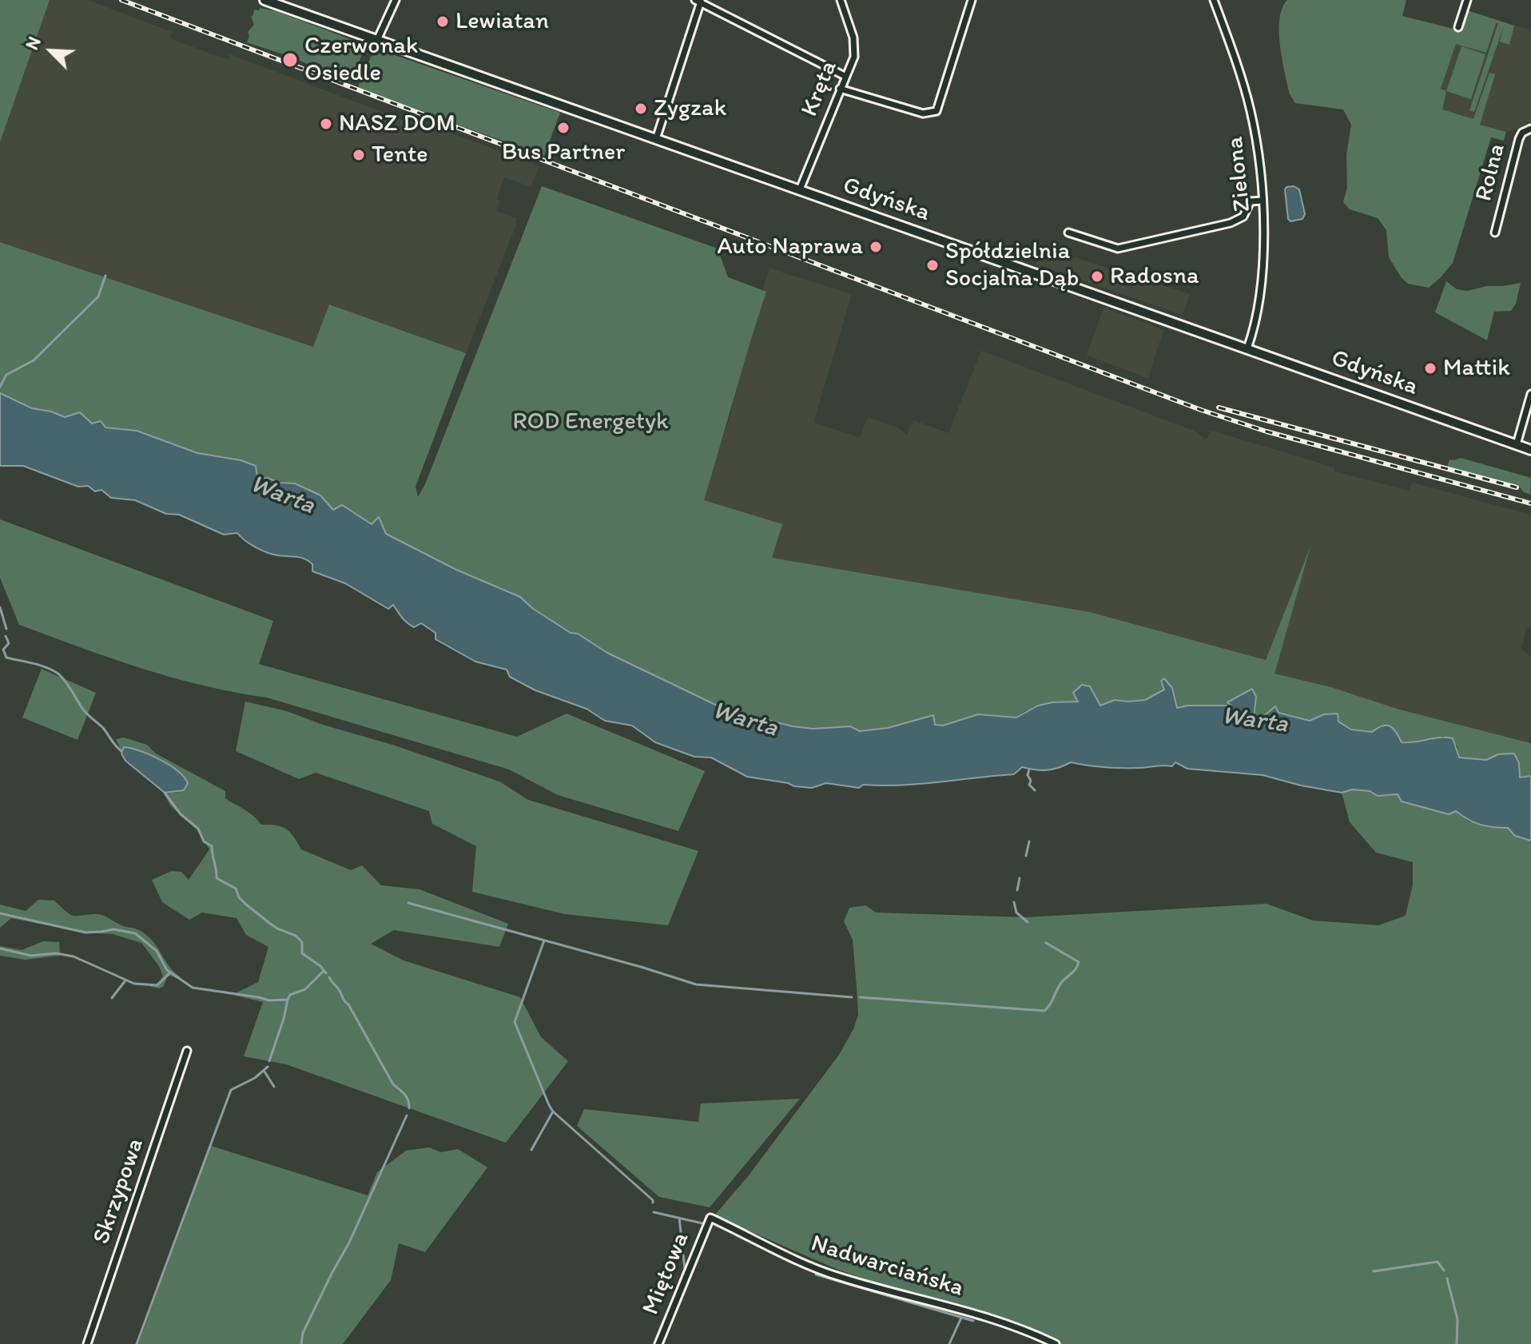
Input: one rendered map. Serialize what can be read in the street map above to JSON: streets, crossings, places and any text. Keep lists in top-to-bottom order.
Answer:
{
  "streets": {
    "main road": ["Gdyńska"],
    "street": [
      "Kręta",
      "Rolna",
      "Zielona",
      "Skrzypowa",
      "Nadwarciańska",
      "Miętowa"
    ]
  },
  "crossings": [
    ["Kręta", "Gdyńska"],
    ["Zielona", "Gdyńska"],
    ["Nadwarciańska", "Miętowa"]
  ],
  "water": ["Warta"],
  "parks": ["ROD Energetyk"],
  "places": [
    "Lewiatan",
    "Czerwonak Osiedle",
    "Zygzak",
    "NASZ DOM",
    "Bus Partner",
    "Tente",
    "Auto Naprawa",
    "Spółdzielnia Socjalna Dąb",
    "Radosna",
    "Mattik"
  ],
  "north": "top left"
}
